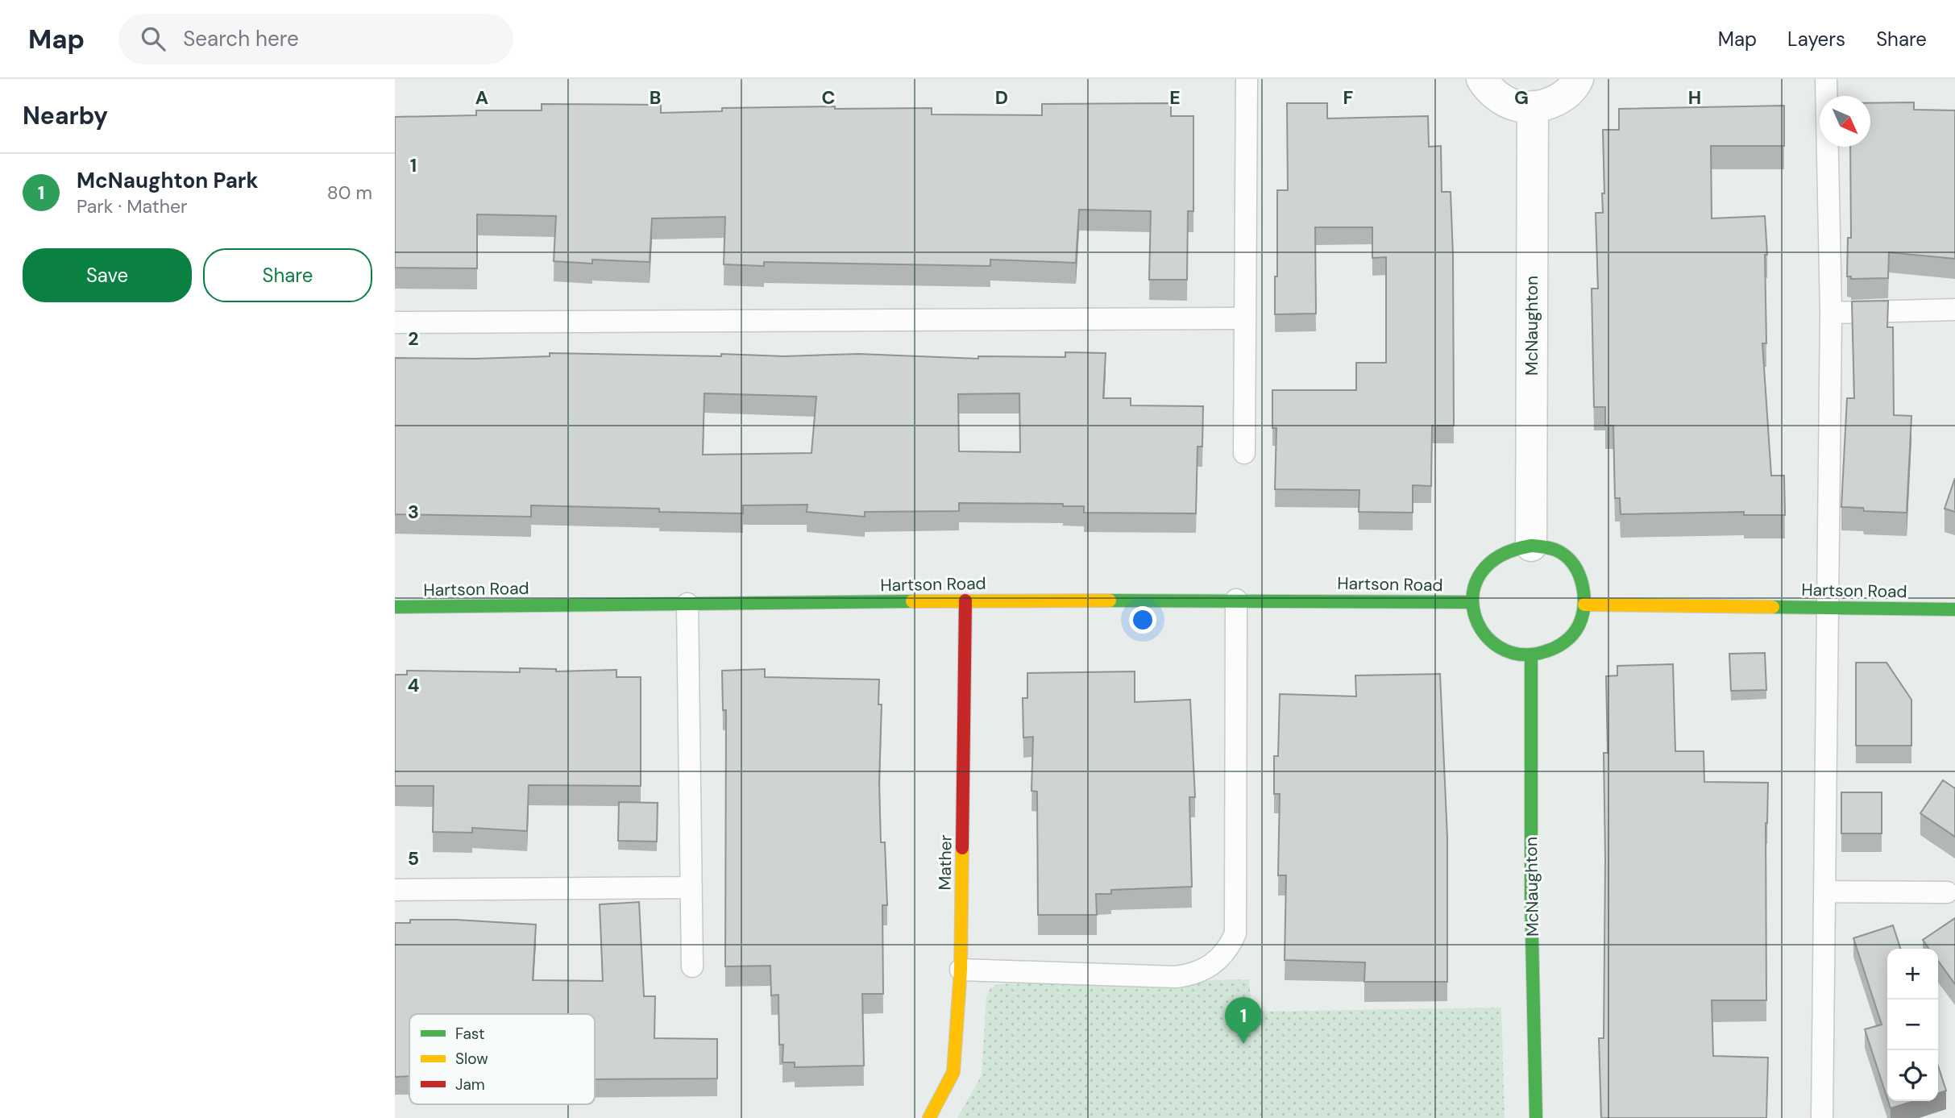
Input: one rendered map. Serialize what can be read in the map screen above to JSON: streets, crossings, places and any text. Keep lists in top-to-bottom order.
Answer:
{
  "streets": {
    "street": ["McNaughton", "Hartson Road", "Mather"]
  },
  "crossings": [
    ["McNaughton", "Hartson Road"],
    ["Hartson Road", "Mather"]
  ],
  "legend": ["Fast", "Slow", "Jam"],
  "north": "bottom right",
  "page": {
    "header": "Map",
    "search": "Search here",
    "nav": ["Map", "Layers", "Share"],
    "heading": "Nearby",
    "list": [
      {
        "mark": "1",
        "name": "McNaughton Park",
        "note": "Park · Mather",
        "value": "80 m"
      }
    ],
    "buttons": ["Save", "Share"],
    "map_buttons": ["+", "−"],
    "pins": "1"
  },
  "grid": {
    "columns": [
      "A",
      "B",
      "C",
      "D",
      "E",
      "F",
      "G",
      "H"
    ],
    "rows": [
      "1",
      "2",
      "3",
      "4",
      "5"
    ]
  }
}
